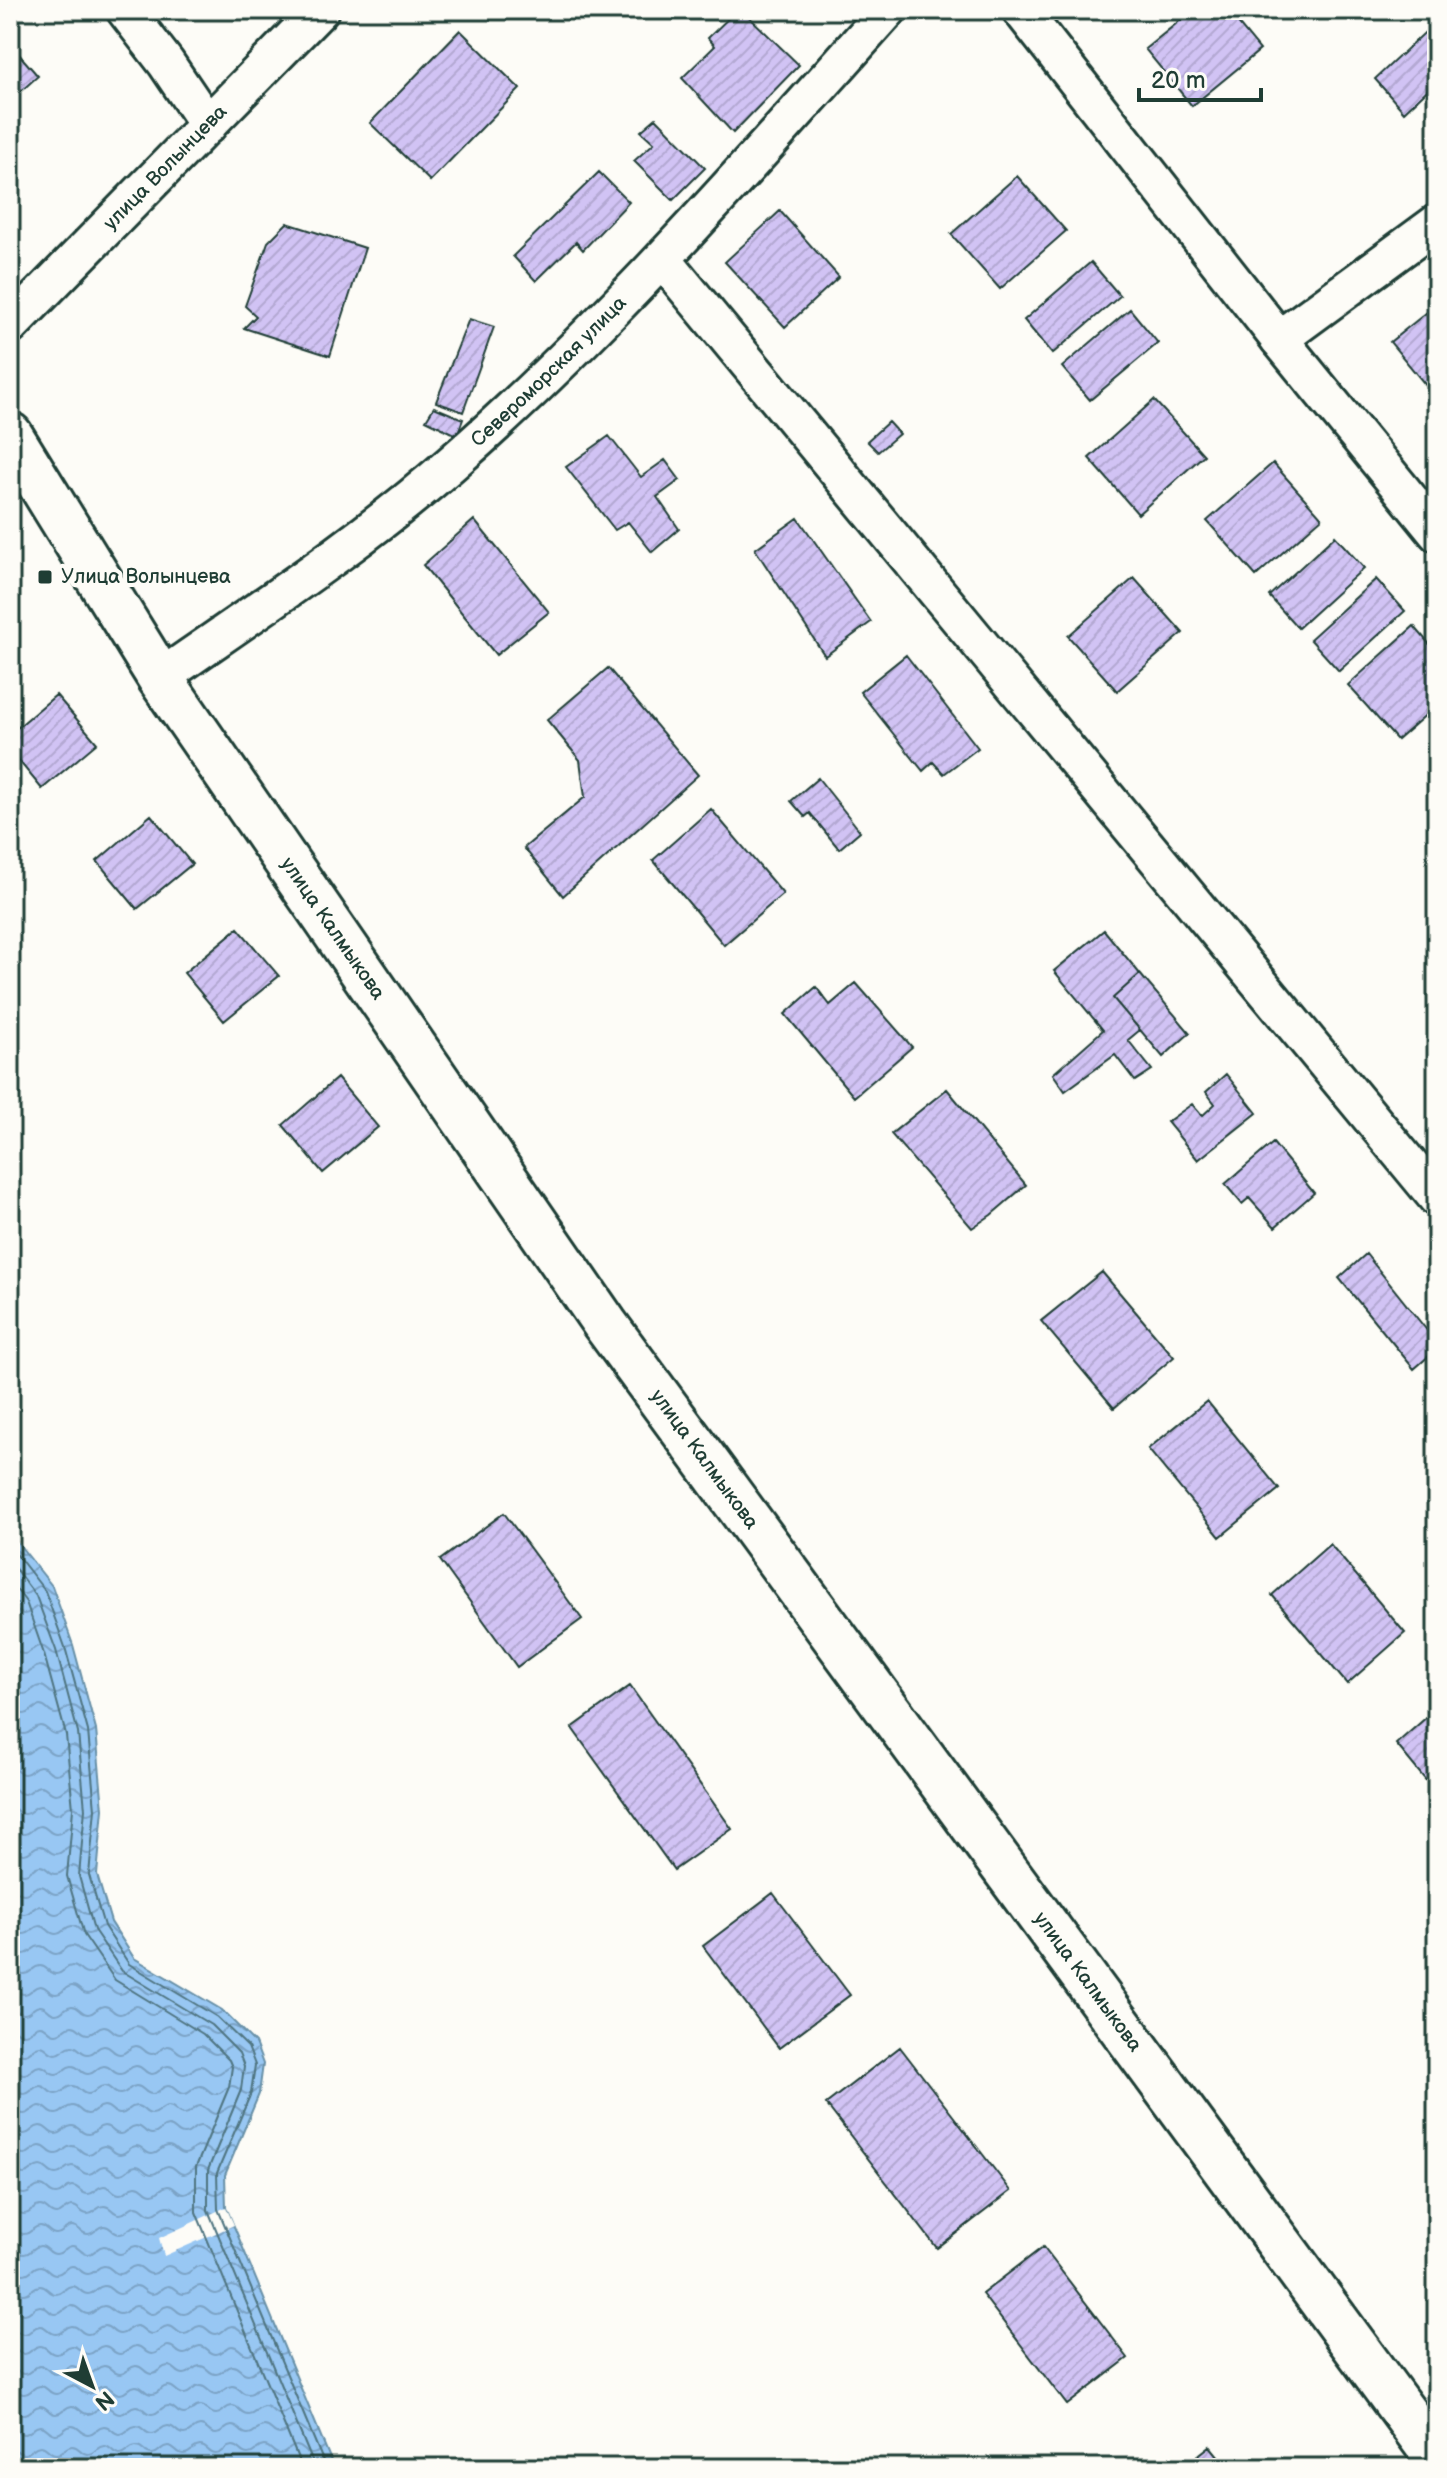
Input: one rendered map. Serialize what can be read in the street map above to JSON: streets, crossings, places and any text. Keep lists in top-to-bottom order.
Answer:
{
  "streets": {
    "main road": ["улица Калмыкова"],
    "street": ["улица Волынцева", "Североморская улица"]
  },
  "crossings": [
    ["Североморская улица", "улица Калмыкова"]
  ],
  "places": {
    "transit": ["Улица Волынцева"]
  },
  "scale_bar": "20 m",
  "north": "bottom right"
}
